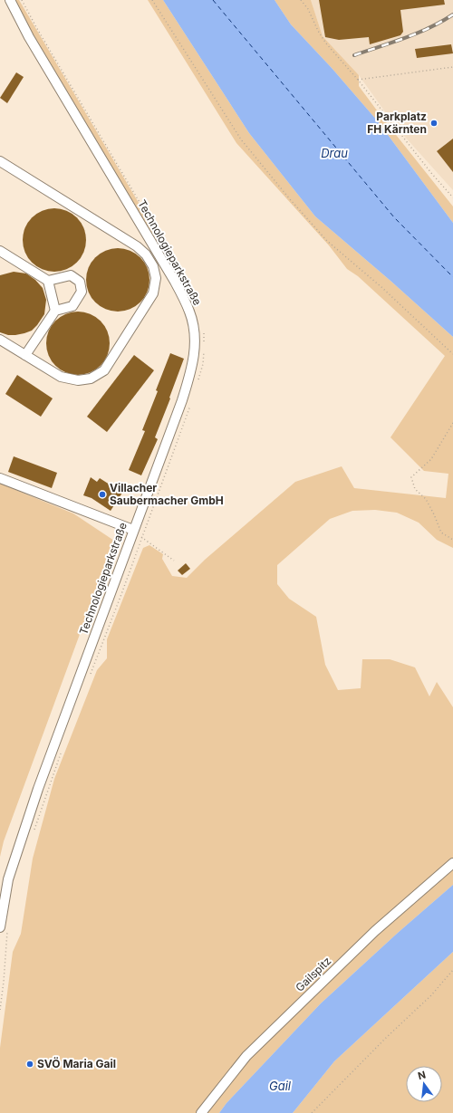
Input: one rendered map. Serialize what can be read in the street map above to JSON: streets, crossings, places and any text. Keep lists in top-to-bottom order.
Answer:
{
  "streets": {
    "street": ["Technologieparkstraße", "Gailspitz"]
  },
  "water": ["Drau", "Gail"],
  "places": ["Parkplatz FH Kärnten", "Villacher Saubermacher GmbH", "SVÖ Maria Gail"],
  "north": "top"
}
